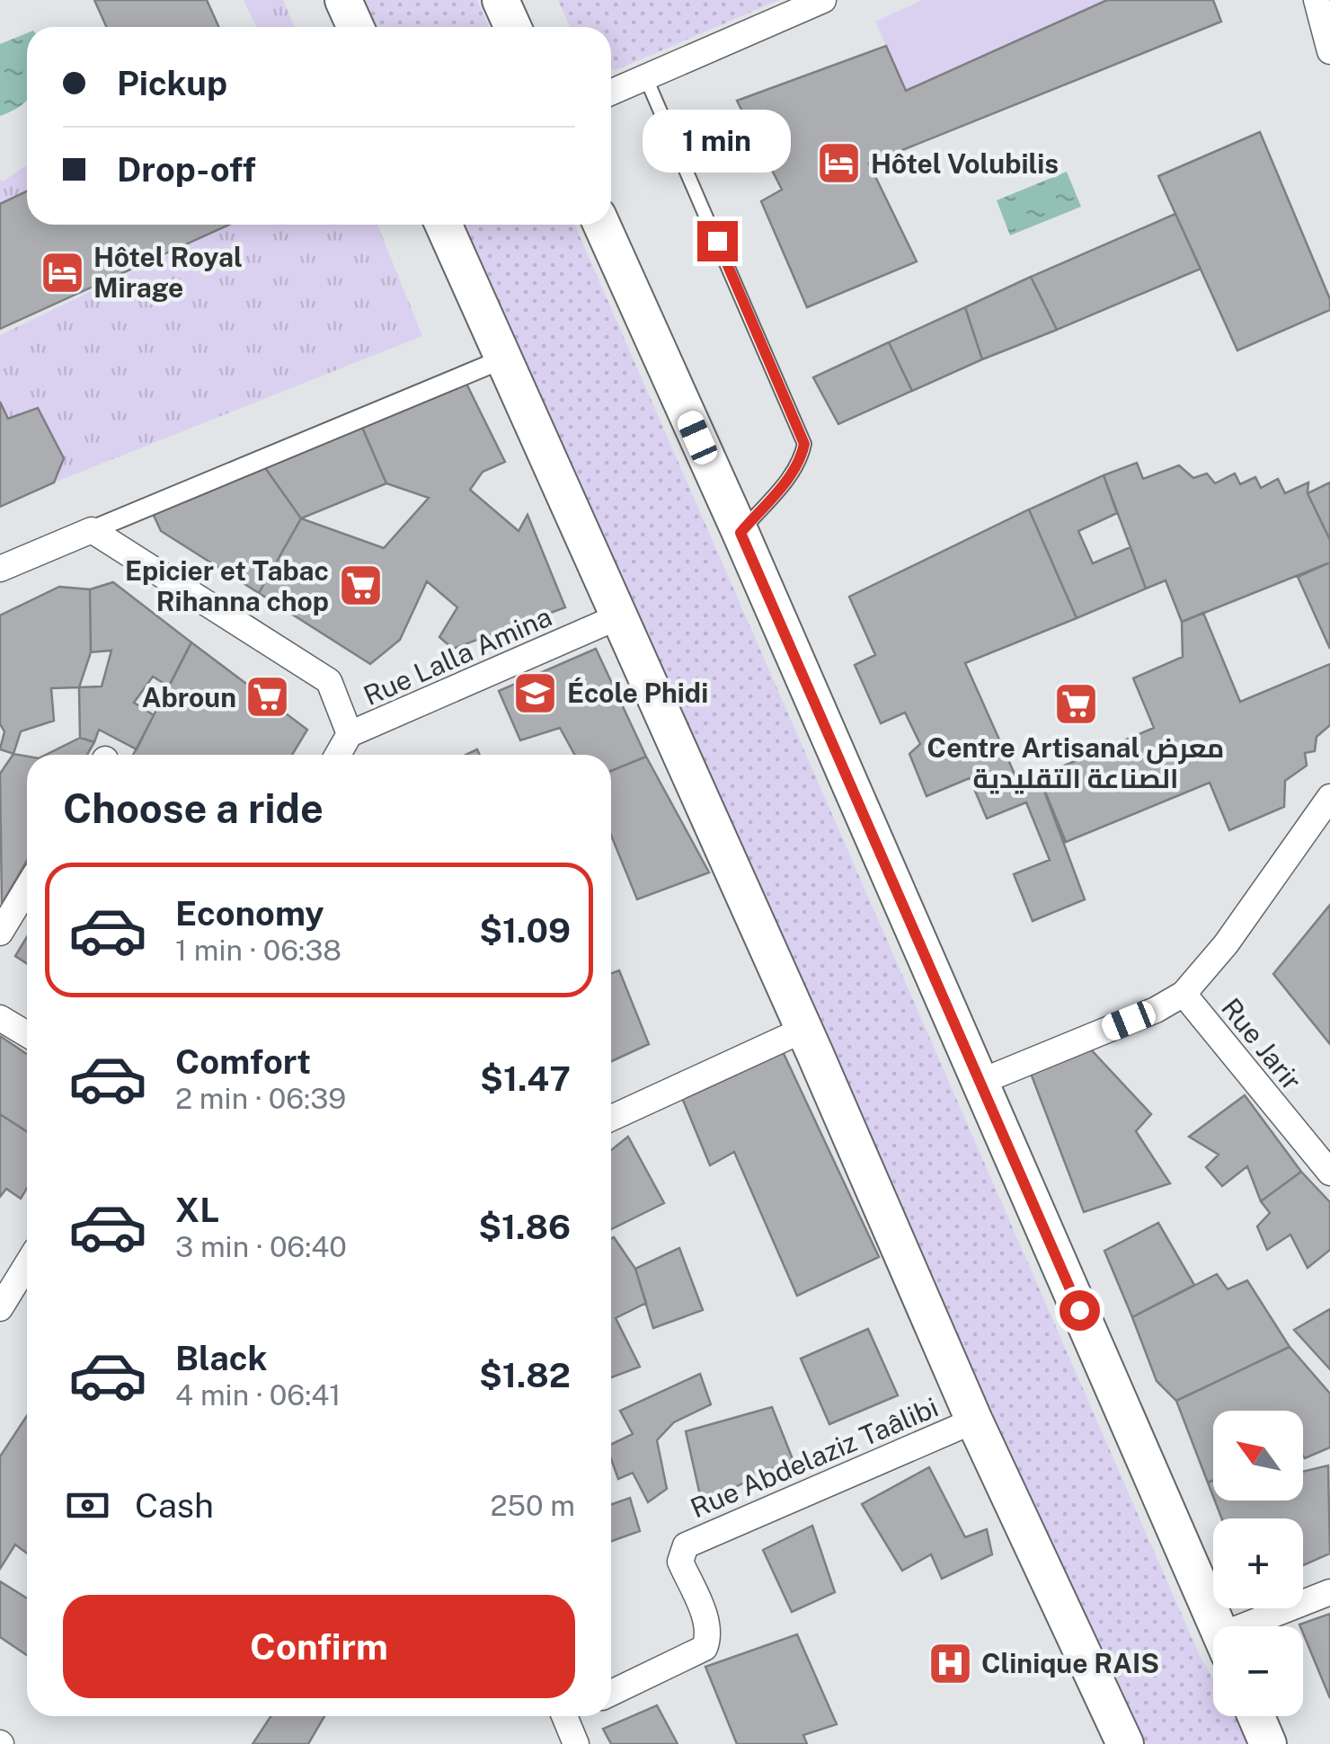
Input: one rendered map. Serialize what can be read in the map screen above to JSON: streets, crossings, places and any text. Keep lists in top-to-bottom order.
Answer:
{
  "streets": {
    "street": ["Rue Lalla Amina", "Rue Jarir", "Rue Abdelaziz Taâlibi"]
  },
  "places": {
    "hotel": ["Hôtel Volubilis", "Hôtel Royal Mirage"],
    "supermarket": ["Epicier et Tabac Rihanna chop", "Abroun", "Centre Artisanal معرض الصناعة التقليدية"],
    "school or university": ["École Phidi"],
    "hospital": ["Clinique RAIS"]
  },
  "north": "top left",
  "page": {
    "banner": ["Pickup", "Drop-off"],
    "bubble": "1 min",
    "heading": "Choose a ride",
    "list": [
      {
        "name": "Economy",
        "note": "1 min · 06:38",
        "value": "$1.09"
      },
      {
        "name": "Comfort",
        "note": "2 min · 06:39",
        "value": "$1.47"
      },
      {
        "name": "XL",
        "note": "3 min · 06:40",
        "value": "$1.86"
      },
      {
        "name": "Black",
        "note": "4 min · 06:41",
        "value": "$1.82"
      }
    ],
    "map_buttons": ["+", "−"],
    "pay": ["Cash", "250 m"],
    "buttons": "Confirm"
  }
}
